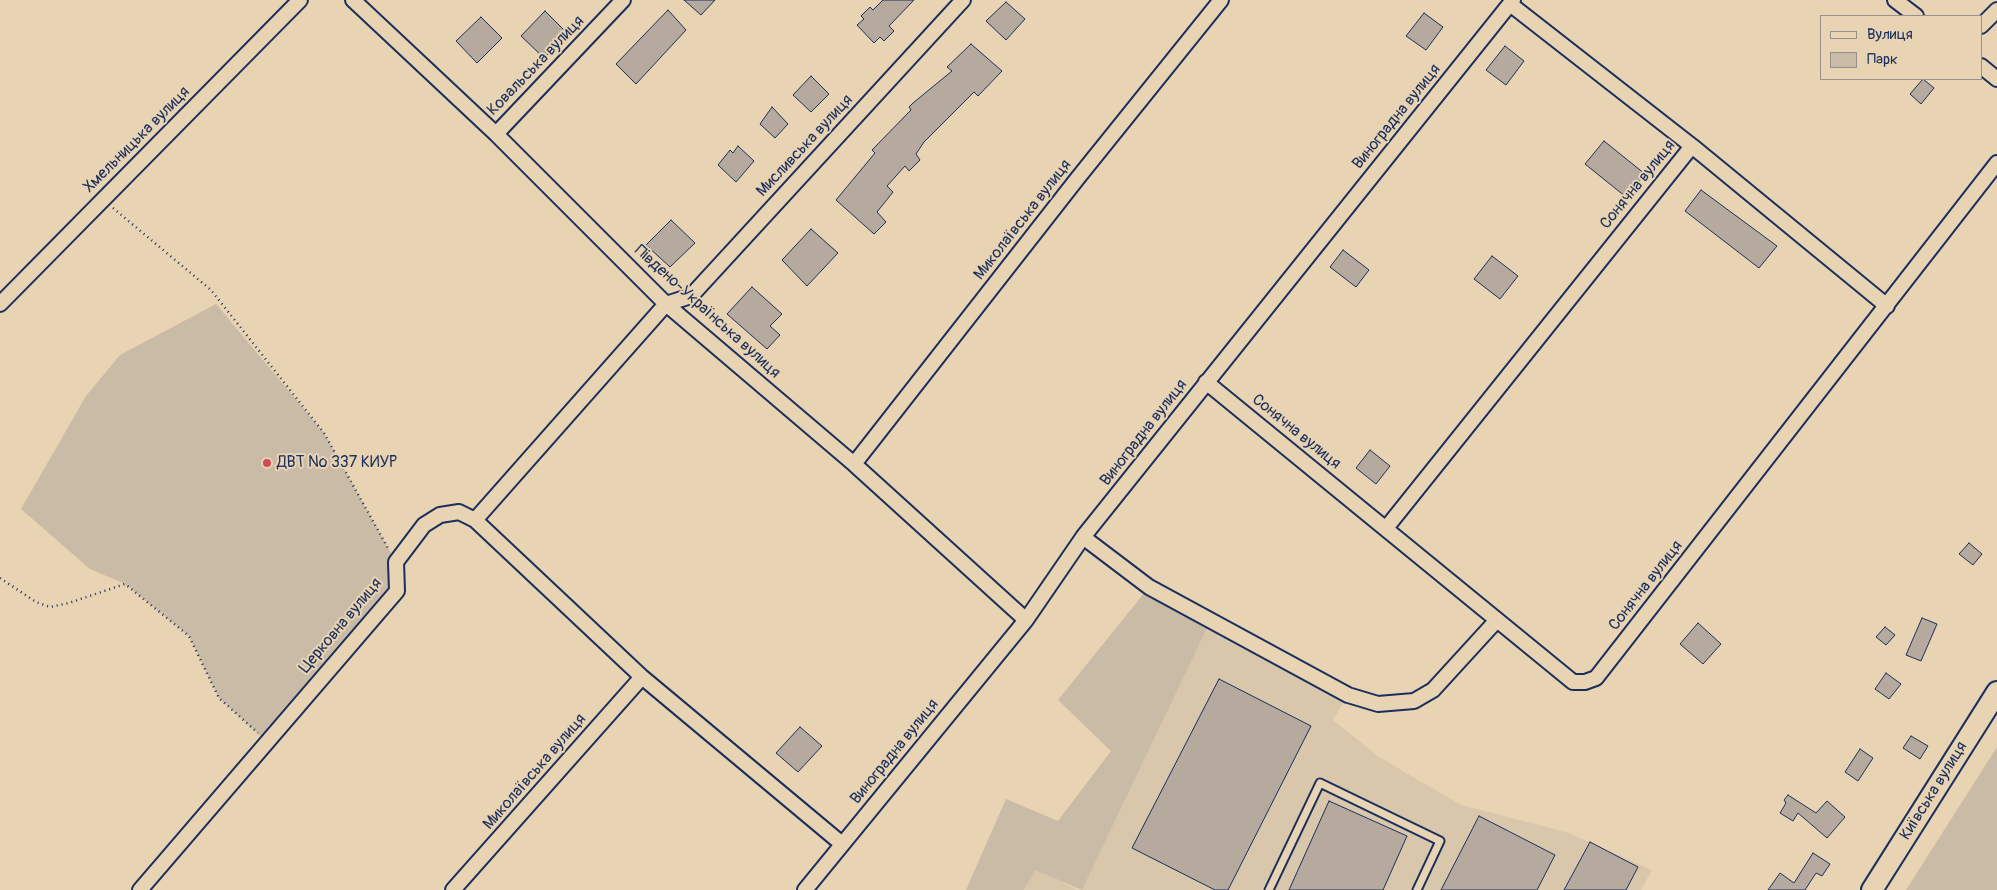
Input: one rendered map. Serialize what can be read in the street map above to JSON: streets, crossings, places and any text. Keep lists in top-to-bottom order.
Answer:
{
  "streets": {
    "main road": ["Київська вулиця"],
    "street": [
      "Ковальська вулиця",
      "Виноградна вулиця",
      "Хмельницька вулиця",
      "Мисливська вулиця",
      "Сонячна вулиця",
      "Миколаївська вулиця",
      "Південо-Українська вулиця",
      "Церковна вулиця"
    ]
  },
  "crossings": [
    ["Ковальська вулиця", "Південо-Українська вулиця"],
    ["Виноградна вулиця", "Сонячна вулиця"],
    ["Виноградна вулиця", "Південо-Українська вулиця"],
    ["Мисливська вулиця", "Південо-Українська вулиця"],
    ["Миколаївська вулиця", "Південо-Українська вулиця"]
  ],
  "places": ["ДВТ № 337 КИУР"],
  "legend": ["Вулиця", "Парк"]
}
